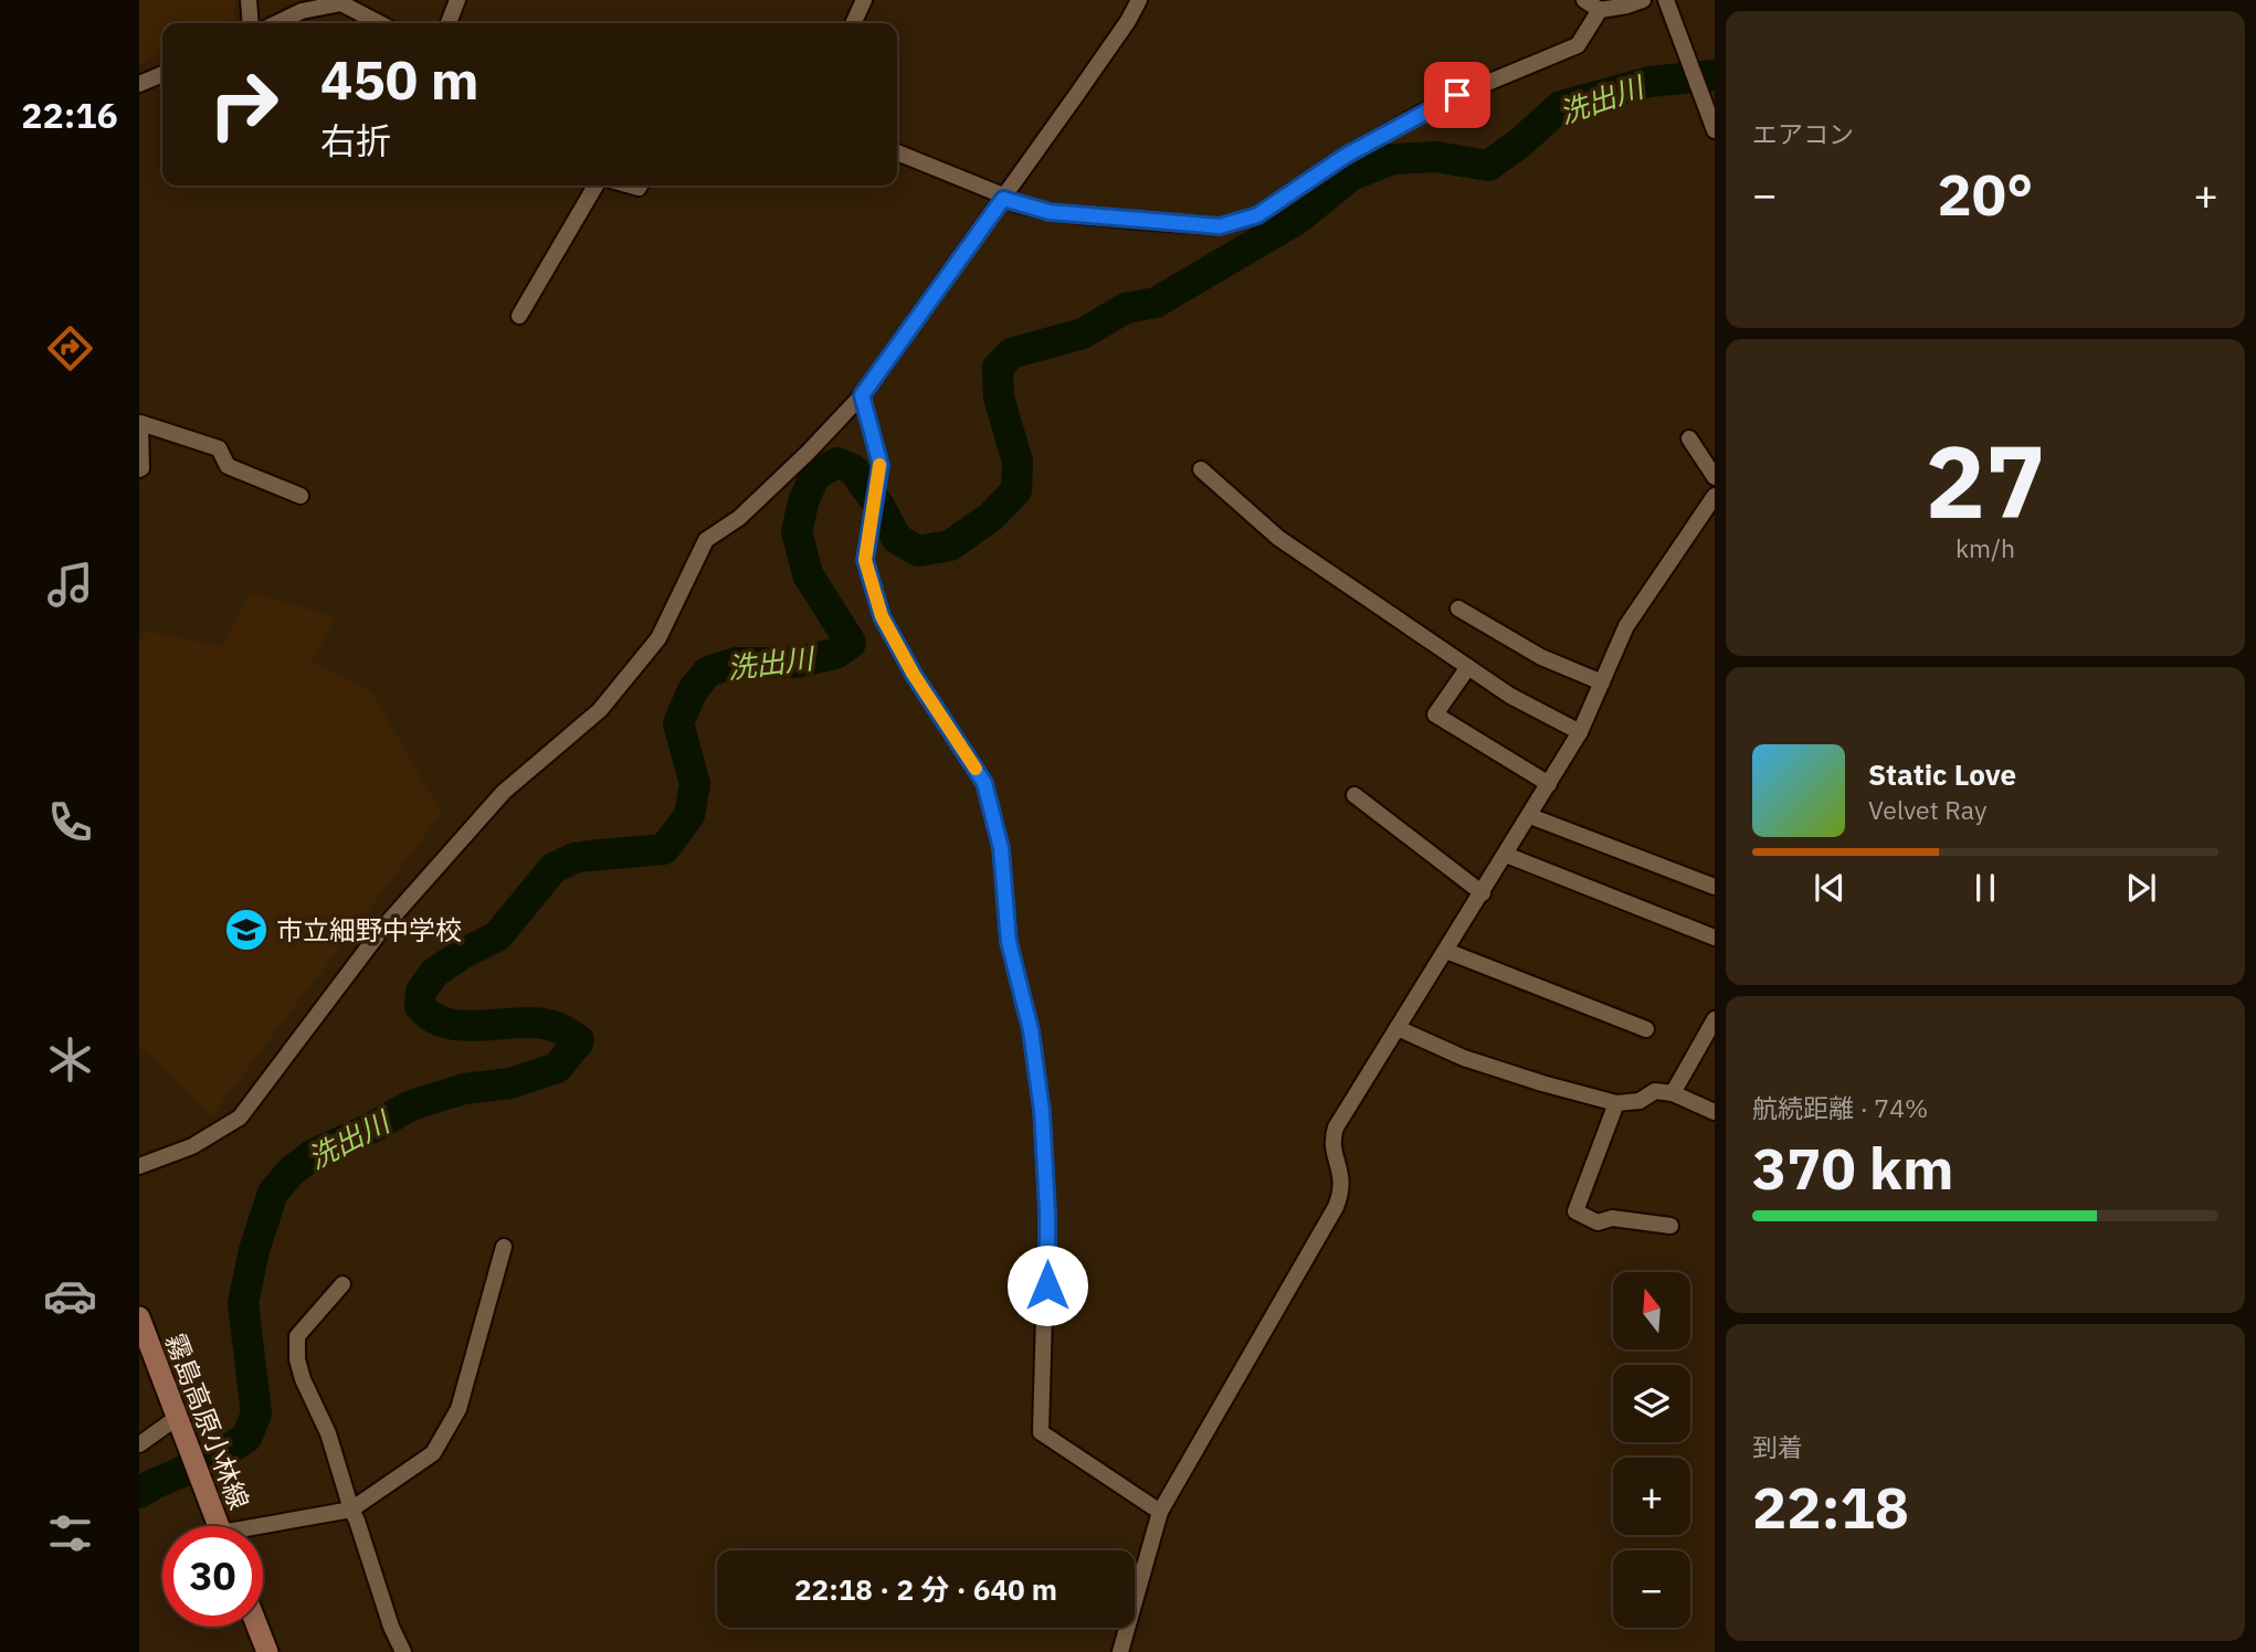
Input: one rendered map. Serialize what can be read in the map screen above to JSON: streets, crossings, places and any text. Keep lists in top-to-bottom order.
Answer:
{
  "streets": {
    "main road": ["霧島高原小林線"]
  },
  "water": ["洗出川"],
  "places": {
    "school or university": ["市立細野中学校"]
  },
  "north": "top",
  "page": {
    "tabs": "22:16",
    "tile": [
      "エアコン",
      ["27", "km/h"],
      ["航続距離 · 74%", "370 km"],
      ["到着", "22:18"]
    ],
    "turn": ["450 m", "右折"],
    "heat": ["−", "20°", "+"],
    "song": ["Static Love", "Velvet Ray"],
    "map_buttons": ["+", "−"],
    "limit": "30",
    "trip": "22:18 · 2 分 · 640 m"
  }
}
